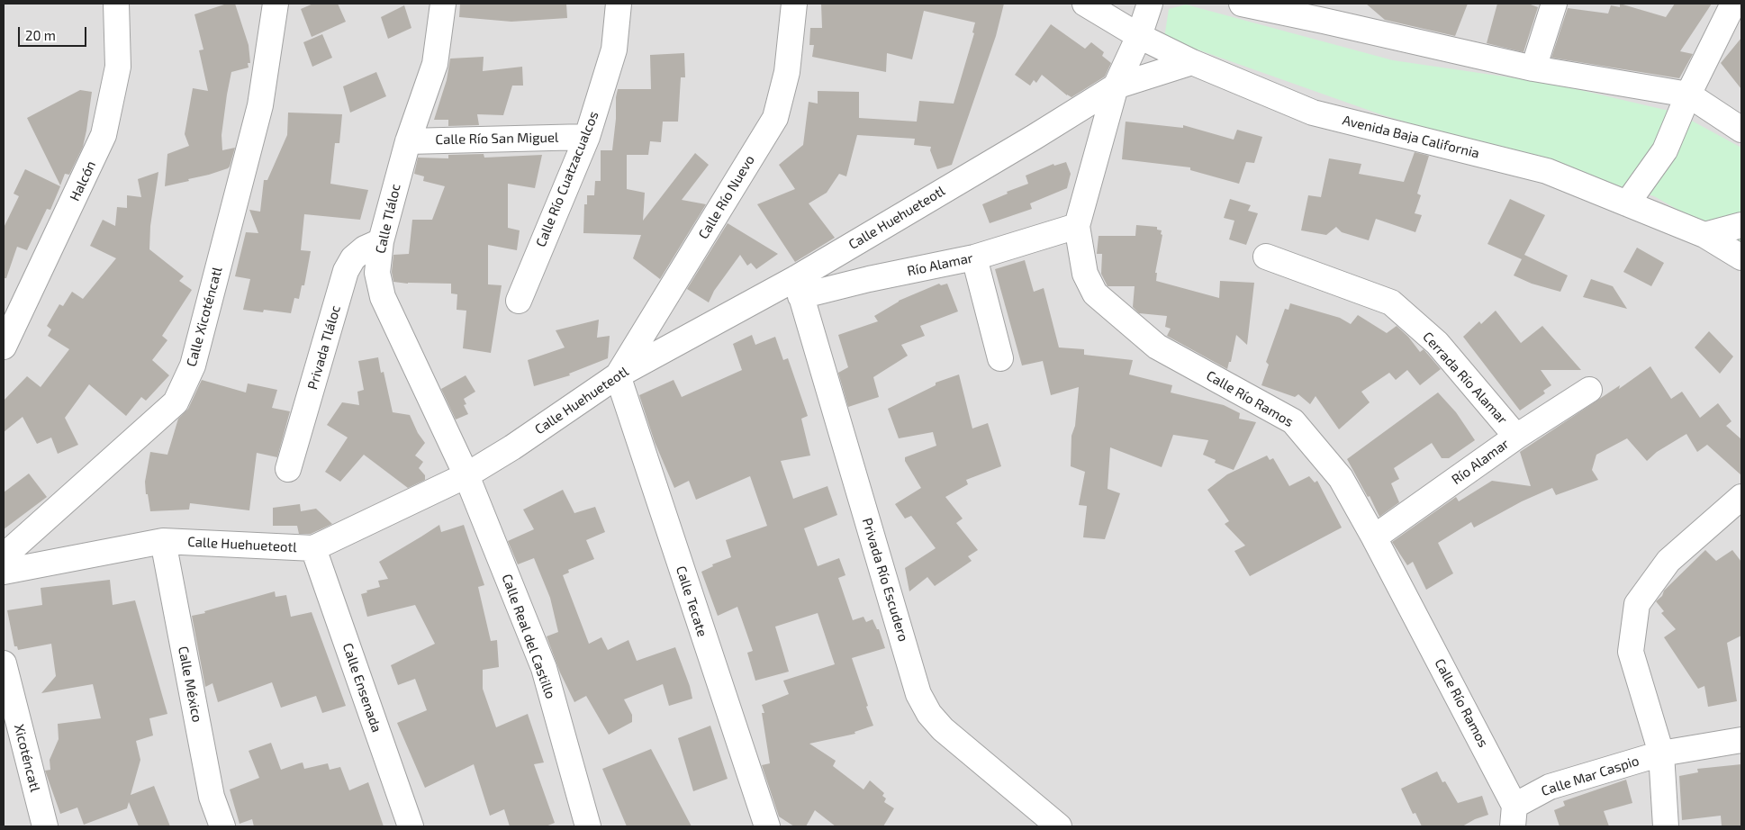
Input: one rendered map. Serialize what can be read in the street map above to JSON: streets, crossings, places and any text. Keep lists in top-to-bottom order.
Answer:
{
  "streets": {
    "street": [
      "Avenida Baja California",
      "Calle Río San Miguel",
      "Calle Río Cuatzacualcos",
      "Halcón",
      "Calle Río Nuevo",
      "Calle Huehueteotl",
      "Calle Tláloc",
      "Río Alamar",
      "Calle Xicoténcatl",
      "Privada Tláloc",
      "Cerrada Río Alamar",
      "Calle Río Ramos",
      "Privada Río Escudero",
      "Calle Tecate",
      "Calle Real del Castillo",
      "Calle México",
      "Calle Ensenada",
      "Xicoténcatl",
      "Calle Mar Caspio"
    ]
  },
  "crossings": [
    ["Avenida Baja California", "Calle Huehueteotl"],
    ["Avenida Baja California", "Calle Río Ramos"],
    ["Calle Río San Miguel", "Calle Río Cuatzacualcos"],
    ["Calle Río San Miguel", "Calle Tláloc"],
    ["Calle Río Nuevo", "Calle Huehueteotl"],
    ["Calle Río Nuevo", "Calle Tecate"],
    ["Calle Huehueteotl", "Calle Tláloc"],
    ["Calle Huehueteotl", "Río Alamar"],
    ["Calle Huehueteotl", "Calle Río Ramos"],
    ["Calle Huehueteotl", "Privada Río Escudero"],
    ["Calle Huehueteotl", "Calle Tecate"],
    ["Calle Huehueteotl", "Calle Real del Castillo"],
    ["Calle Huehueteotl", "Calle México"],
    ["Calle Huehueteotl", "Calle Ensenada"],
    ["Calle Tláloc", "Privada Tláloc"],
    ["Calle Tláloc", "Calle Real del Castillo"],
    ["Río Alamar", "Cerrada Río Alamar"],
    ["Río Alamar", "Calle Río Ramos"],
    ["Río Alamar", "Privada Río Escudero"],
    ["Calle Río Ramos", "Calle Mar Caspio"]
  ],
  "scale_bar": "20 m"
}
